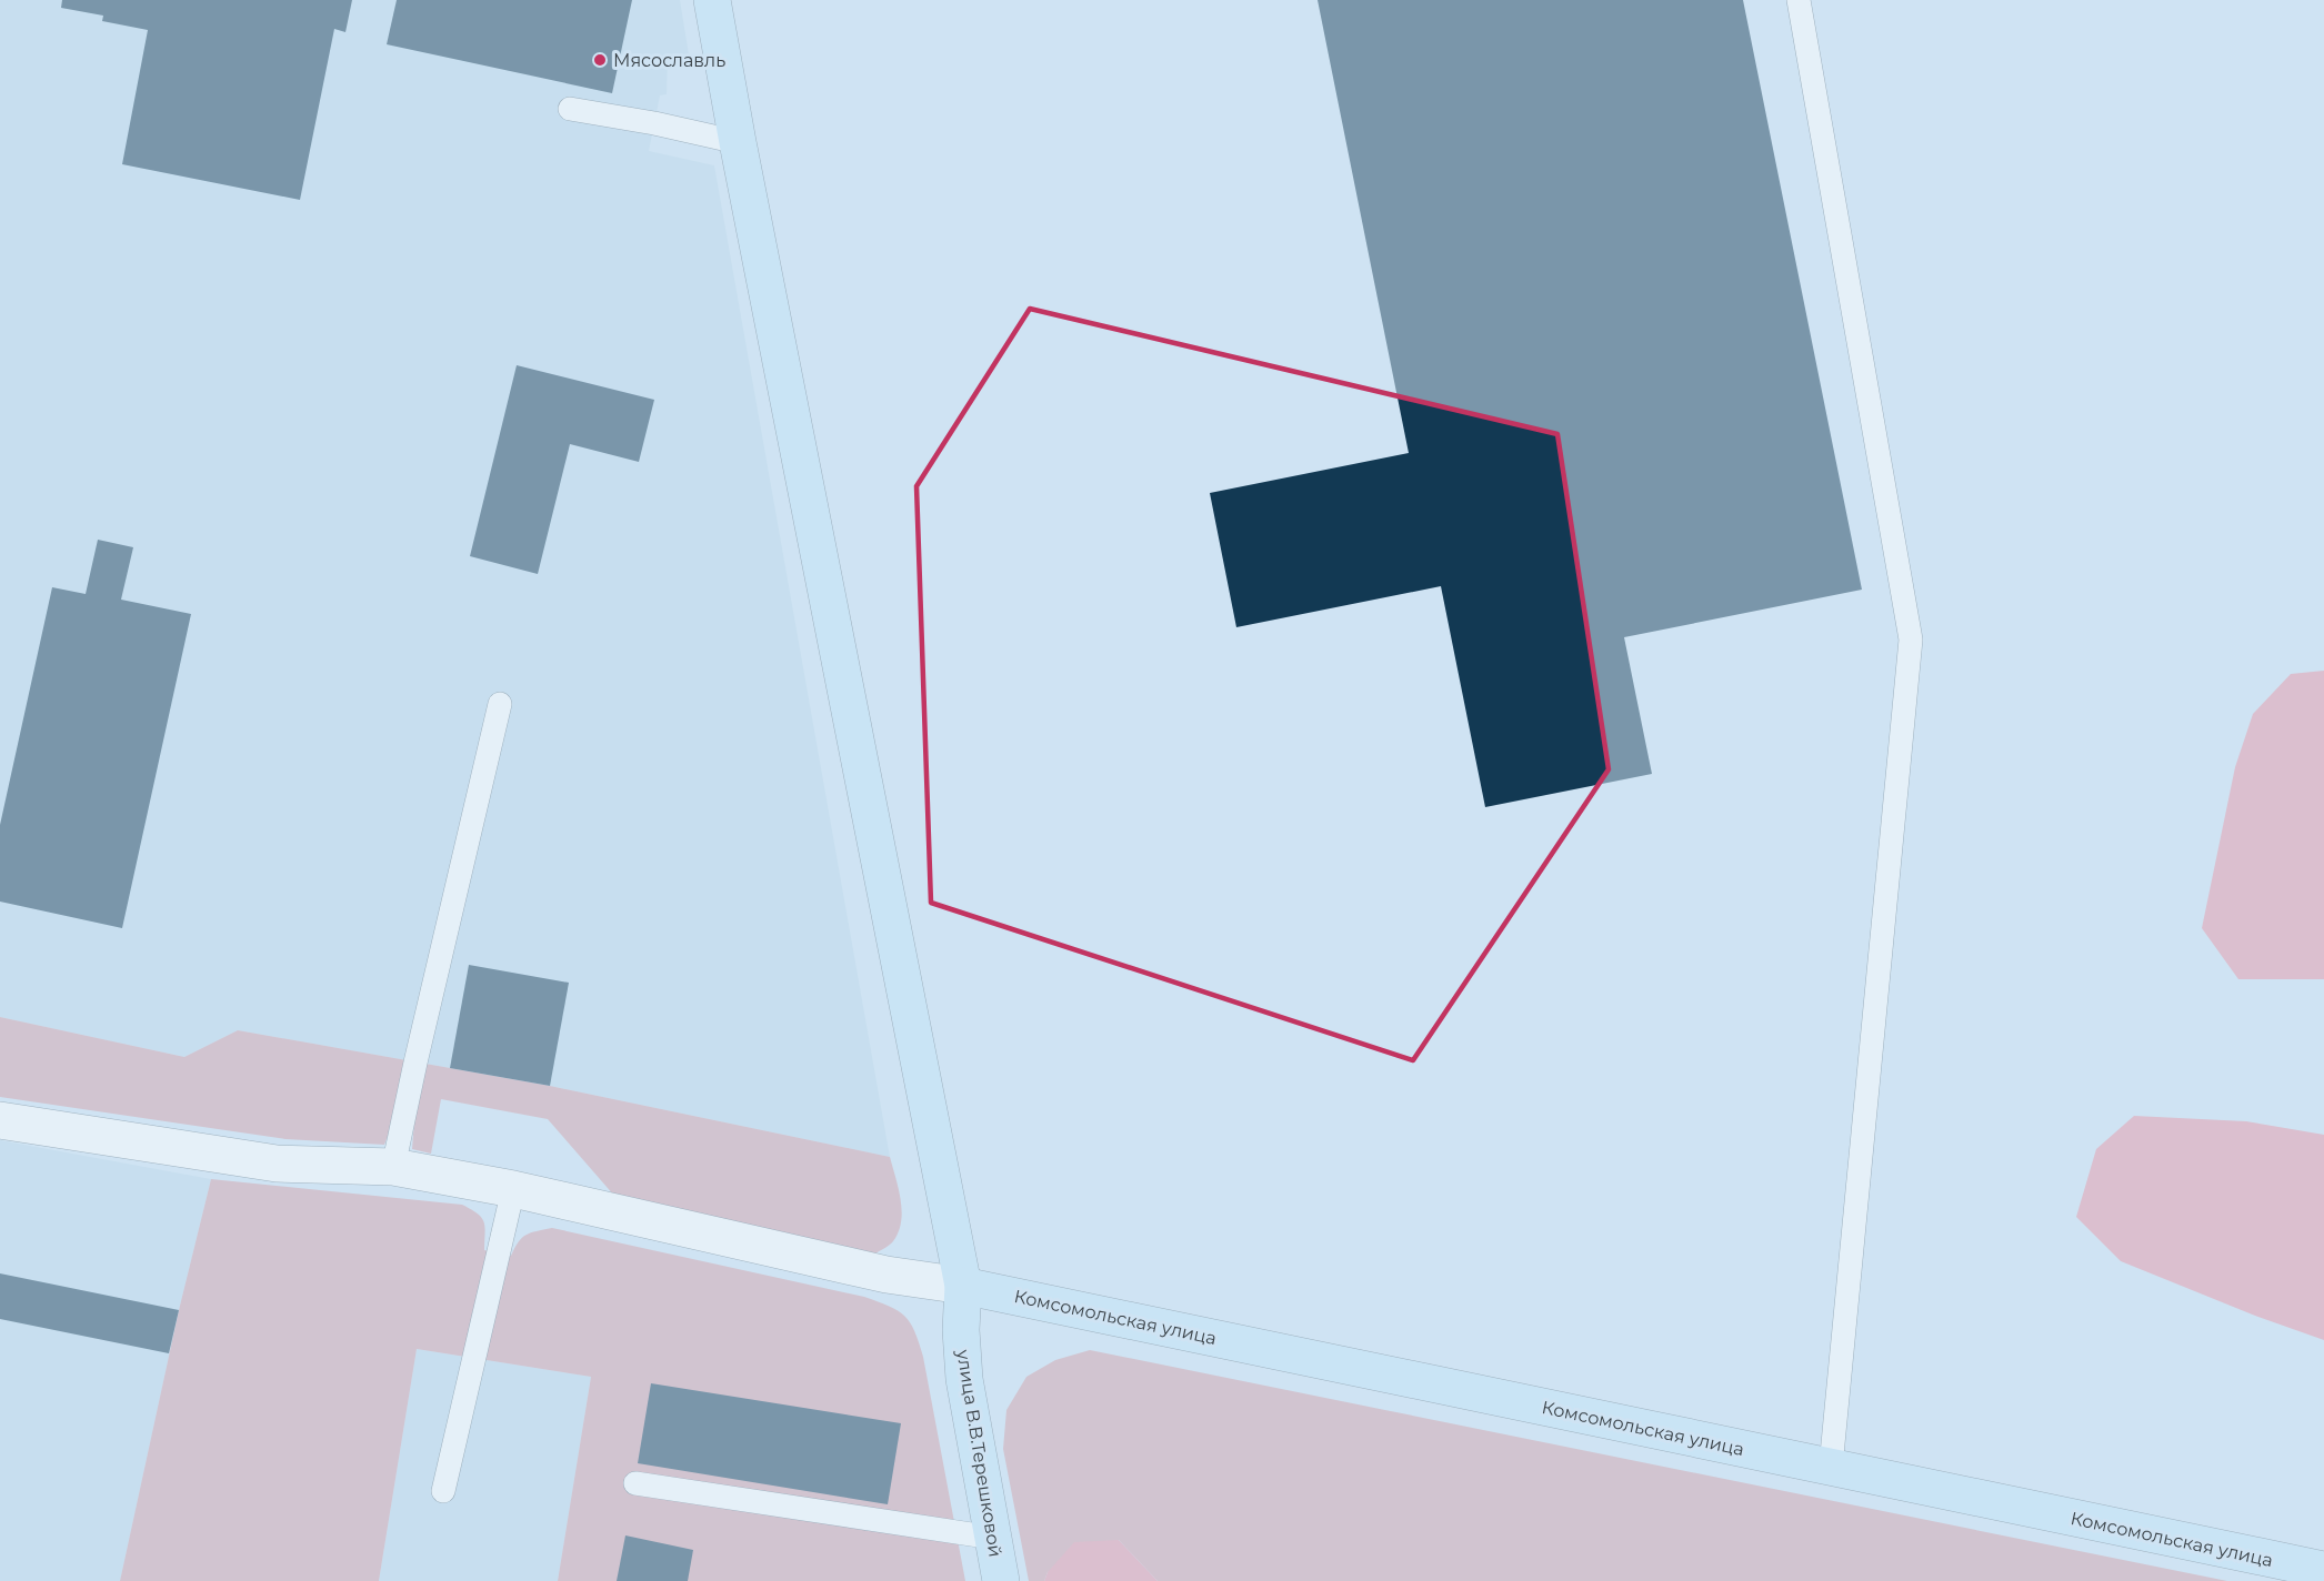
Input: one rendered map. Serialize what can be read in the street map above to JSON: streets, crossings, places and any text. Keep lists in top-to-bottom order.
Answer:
{
  "streets": {
    "main road": ["Комсомольская улица", "улица В.В.Терешковой"]
  },
  "crossings": [
    ["Комсомольская улица", "улица В.В.Терешковой"]
  ],
  "places": ["Мясославль"]
}
